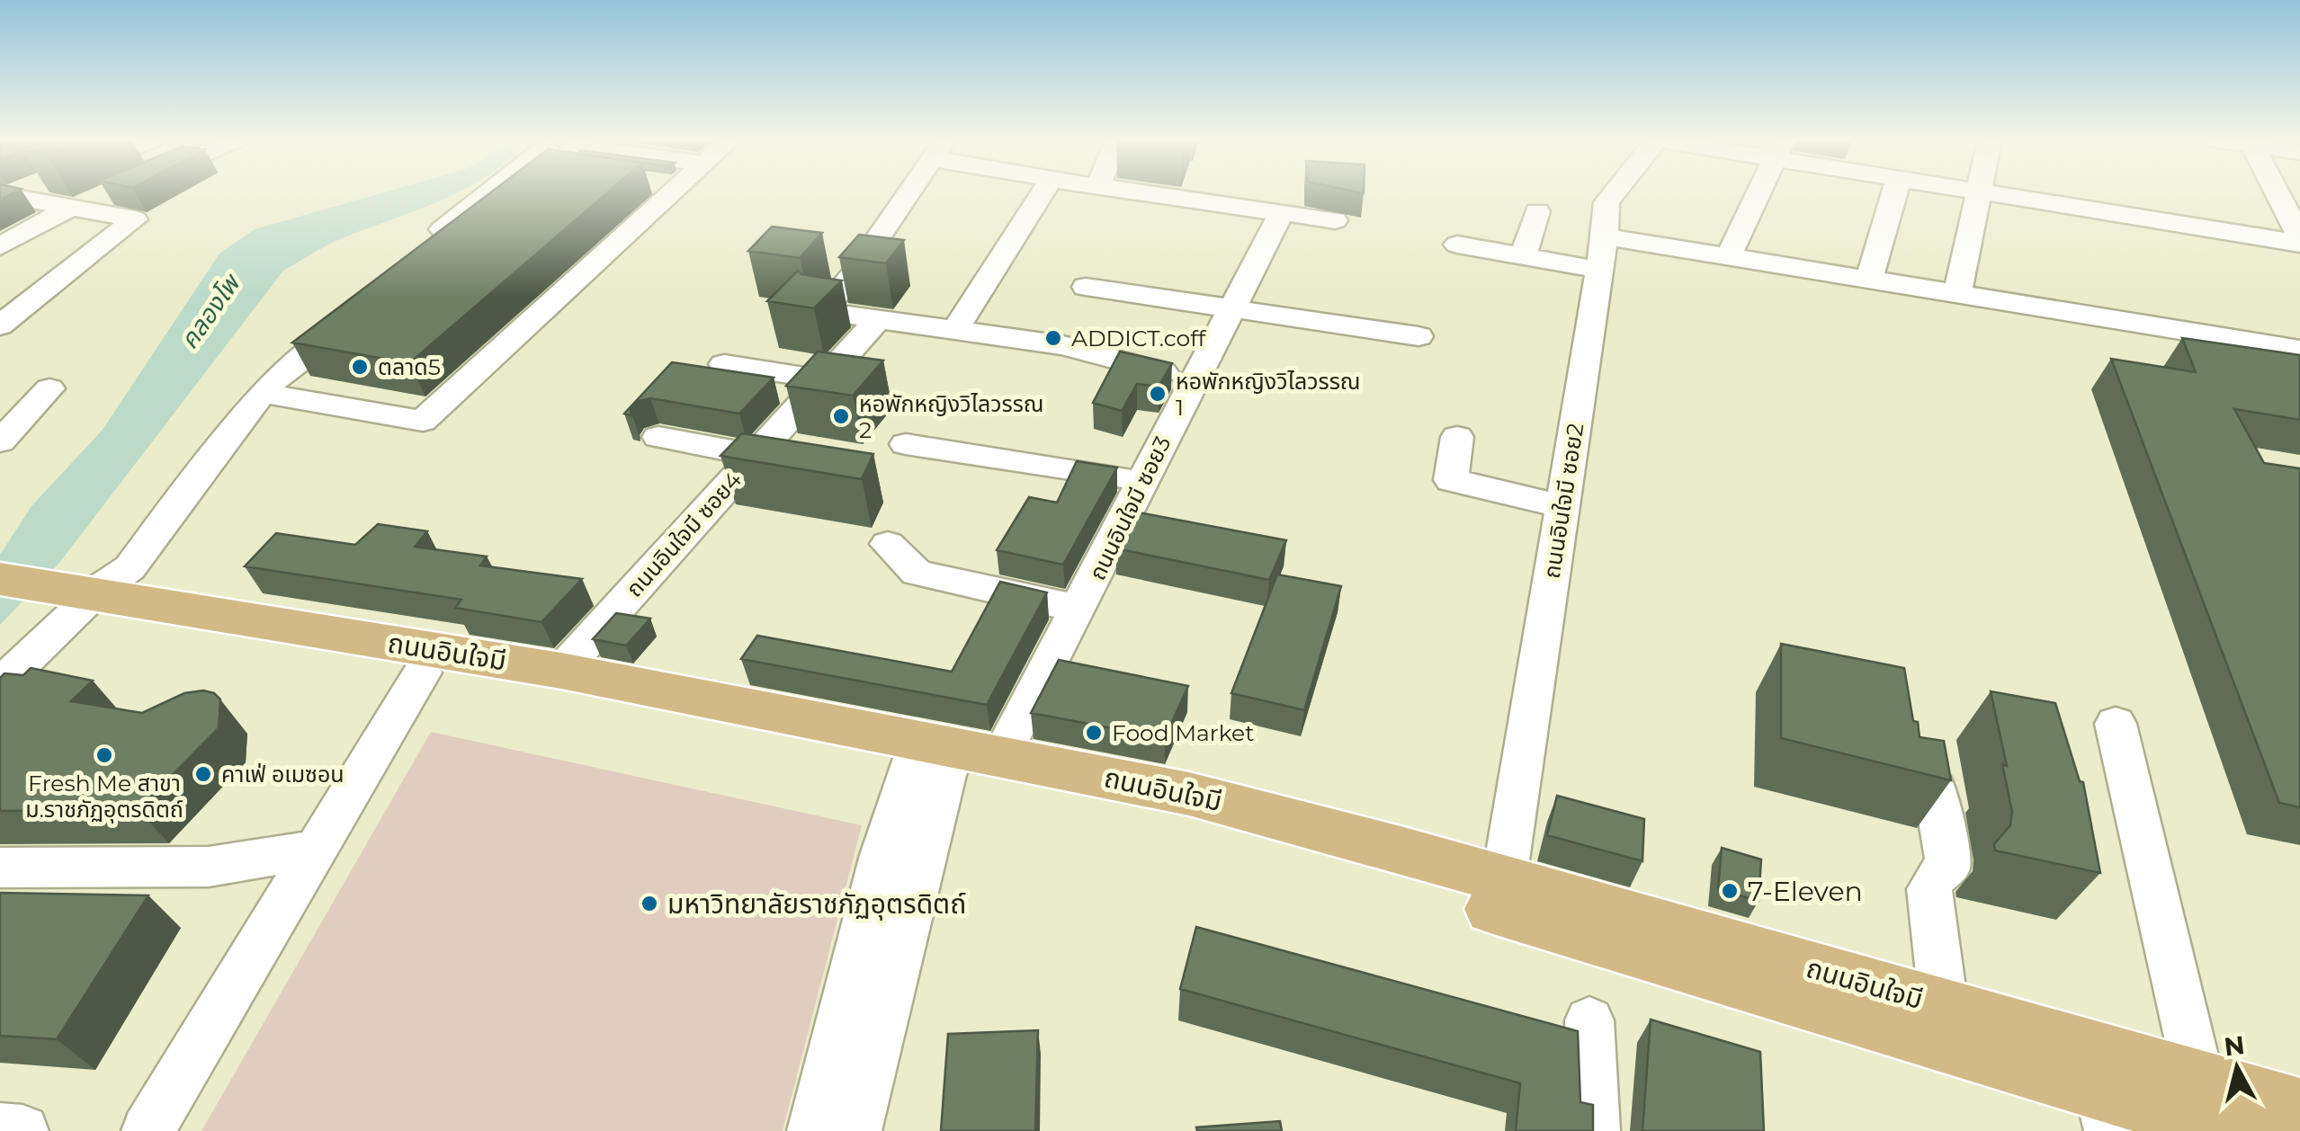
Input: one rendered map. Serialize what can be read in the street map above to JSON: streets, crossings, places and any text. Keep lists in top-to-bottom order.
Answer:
{
  "streets": {
    "main road": ["ถนนอินใจมี"],
    "street": ["ถนนอินใจมี ซอย2", "ถนนอินใจมี ซอย3", "ถนนอินใจมี ซอย4"]
  },
  "crossings": [
    ["ถนนอินใจมี ซอย2", "ถนนอินใจมี"],
    ["ถนนอินใจมี ซอย3", "ถนนอินใจมี"],
    ["ถนนอินใจมี ซอย4", "ถนนอินใจมี"]
  ],
  "water": ["คลองโพ"],
  "places": [
    "ADDICT.coff",
    "ตลาด5",
    "หอพักหญิงวิไลวรรณ 1",
    "หอพักหญิงวิไลวรรณ 2",
    "Food Market",
    "Fresh Me สาขา ม.ราชภัฏอุตรดิตถ์",
    "คาเฟ่ อเมซอน",
    "7-Eleven",
    "มหาวิทยาลัยราชภัฏอุตรดิตถ์"
  ],
  "north": "top"
}
